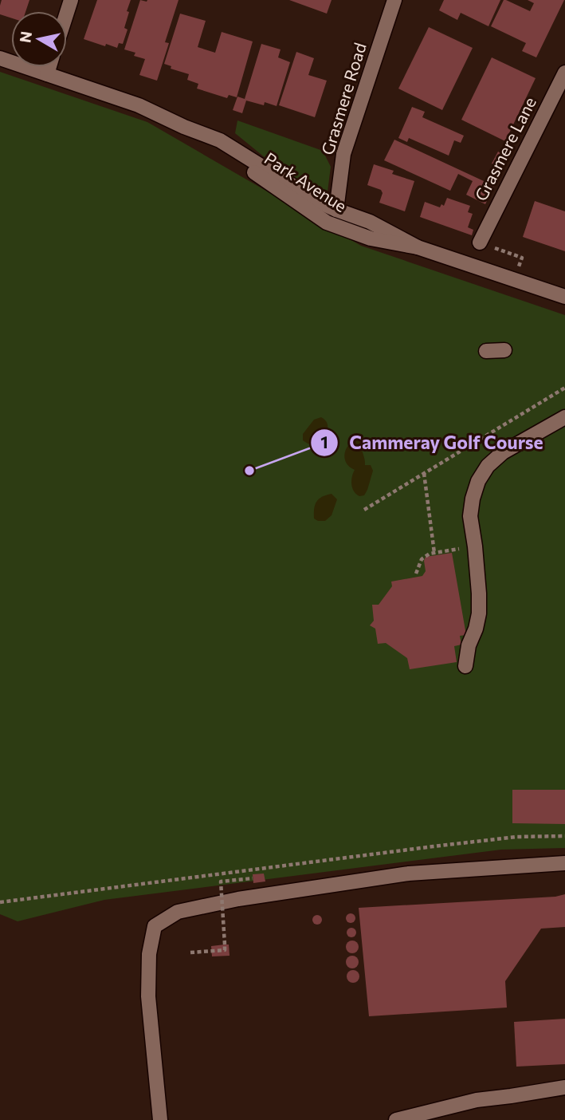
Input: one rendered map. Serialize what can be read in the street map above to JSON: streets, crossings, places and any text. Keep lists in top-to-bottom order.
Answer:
{
  "streets": {
    "street": ["Grasmere Road", "Grasmere Lane", "Park Avenue"]
  },
  "crossings": [
    ["Grasmere Road", "Park Avenue"]
  ],
  "places": ["Cammeray Golf Course"],
  "north": "left"
}
